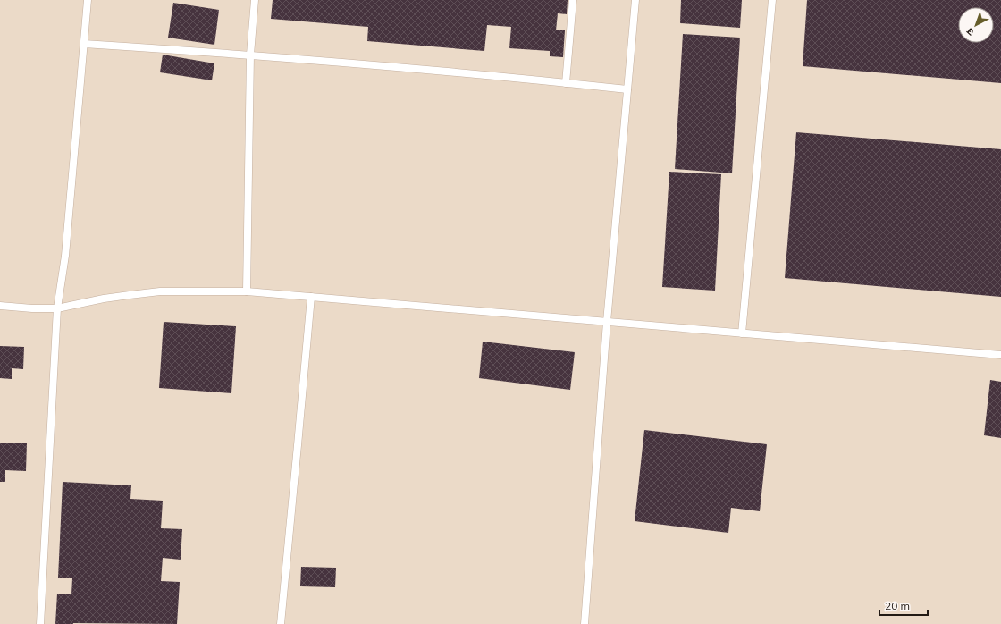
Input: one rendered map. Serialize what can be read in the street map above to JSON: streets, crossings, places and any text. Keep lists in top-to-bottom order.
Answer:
{
  "scale_bar": "20 m",
  "north": "bottom left"
}
